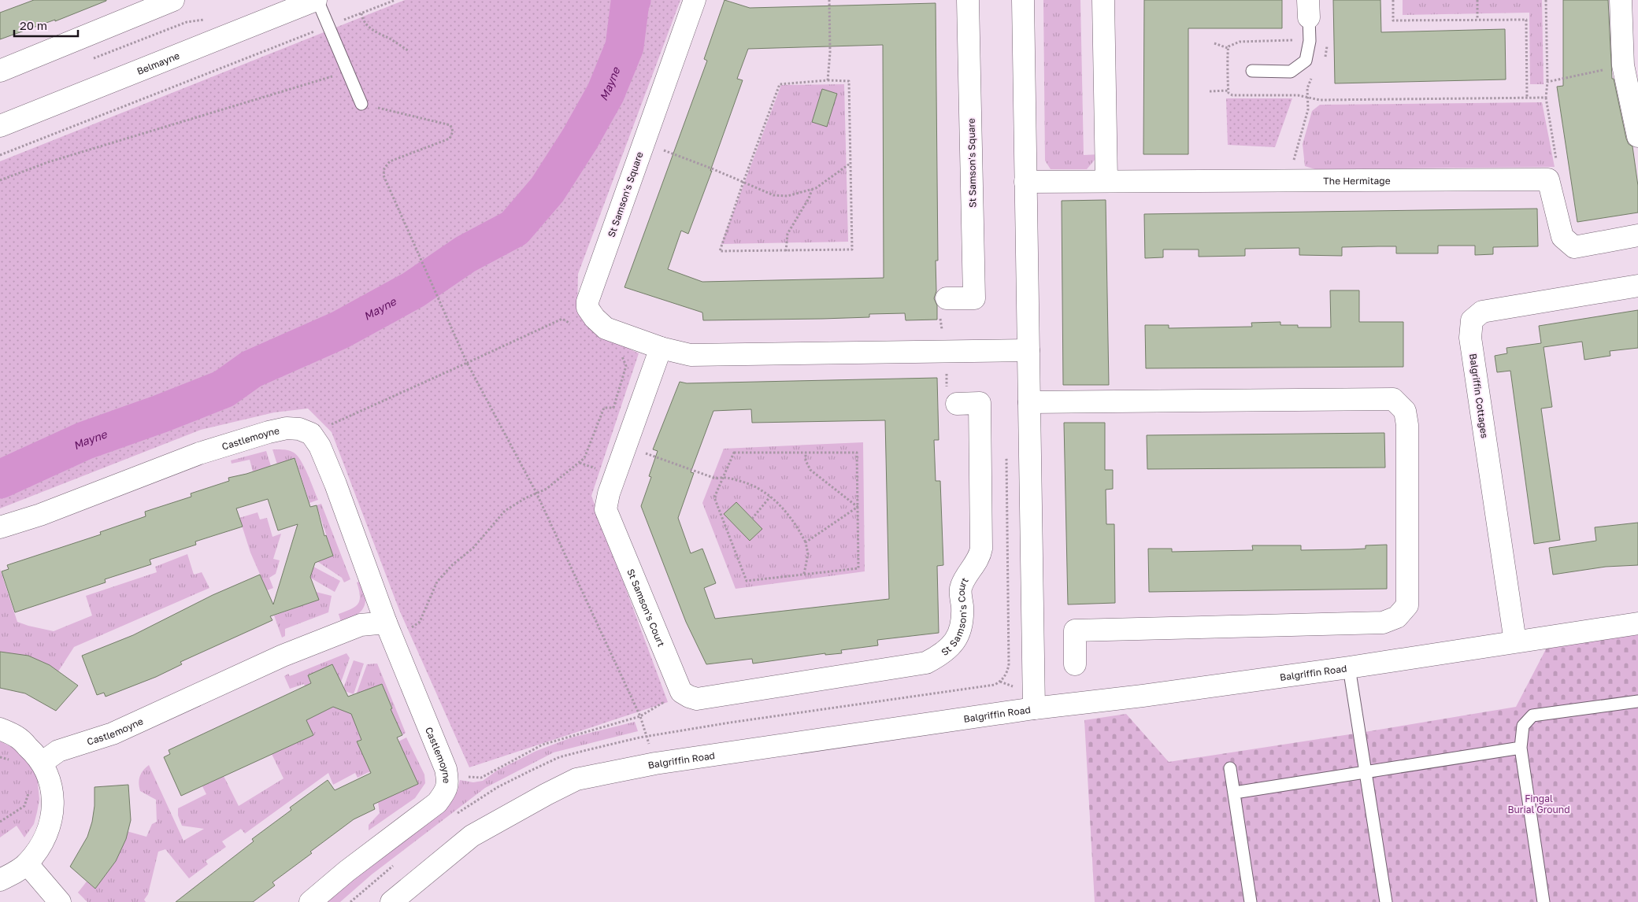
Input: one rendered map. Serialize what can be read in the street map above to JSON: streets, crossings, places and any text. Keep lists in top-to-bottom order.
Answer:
{
  "streets": {
    "street": [
      "Belmayne",
      "St Samson's Square",
      "The Hermitage",
      "Balgriffin Cottages",
      "Castlemoyne",
      "St Samson's Court",
      "Balgriffin Road"
    ]
  },
  "crossings": [
    ["St Samson's Square", "St Samson's Court"],
    ["Balgriffin Cottages", "Balgriffin Road"]
  ],
  "water": ["Mayne"],
  "parks": ["Fingal Burial Ground"],
  "scale_bar": "20 m"
}
